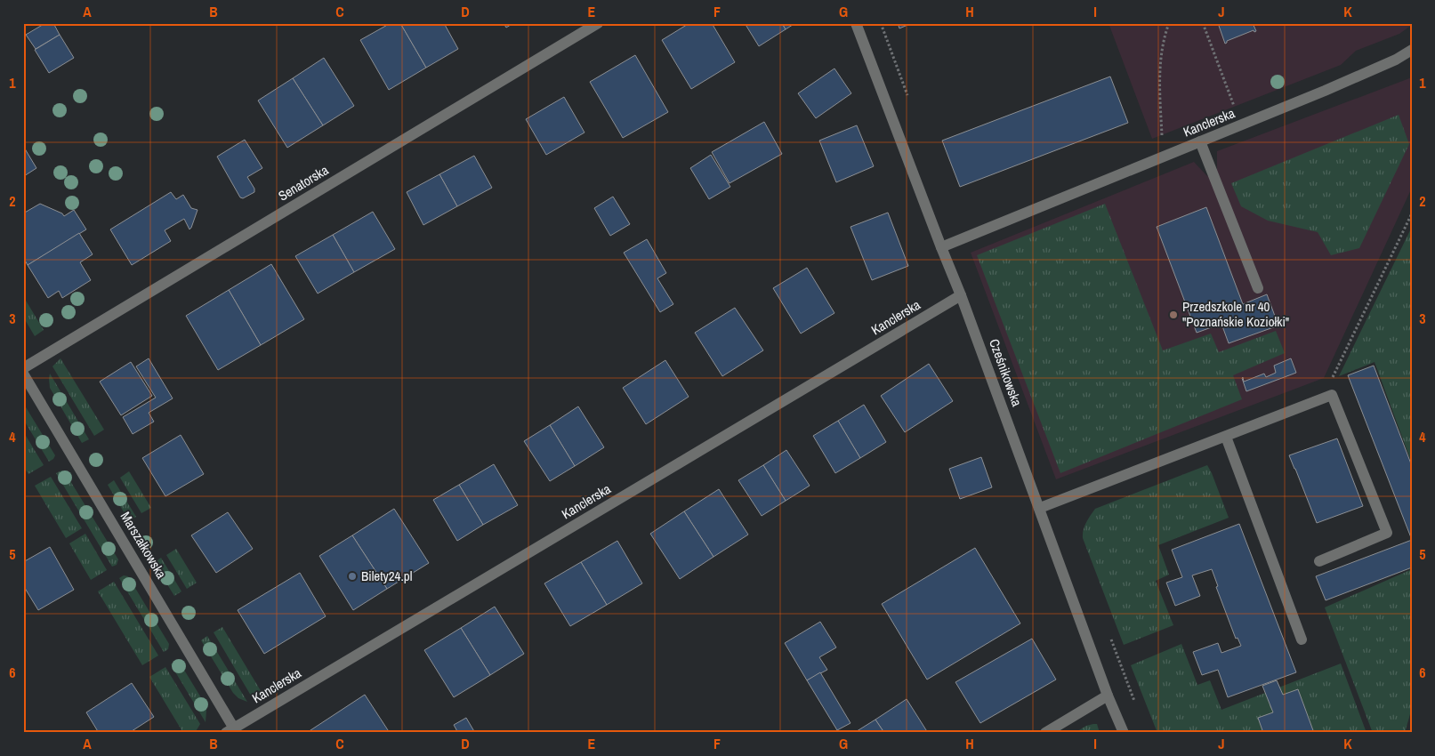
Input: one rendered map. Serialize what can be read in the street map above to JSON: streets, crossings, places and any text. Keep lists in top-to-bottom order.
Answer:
{
  "streets": {
    "street": [
      "Kanclerska",
      "Senatorska",
      "Cześnikowska",
      "Marszałkowska"
    ]
  },
  "crossings": [
    ["Kanclerska", "Cześnikowska"],
    ["Kanclerska", "Marszałkowska"]
  ],
  "places": ["Przedszkole nr 40 \"Poznańskie Koziołki\"", "Bilety24.pl"],
  "grid": {
    "columns": [
      "A",
      "B",
      "C",
      "D",
      "E",
      "F",
      "G",
      "H",
      "I",
      "J",
      "K"
    ],
    "rows": [
      "1",
      "2",
      "3",
      "4",
      "5",
      "6"
    ]
  }
}
